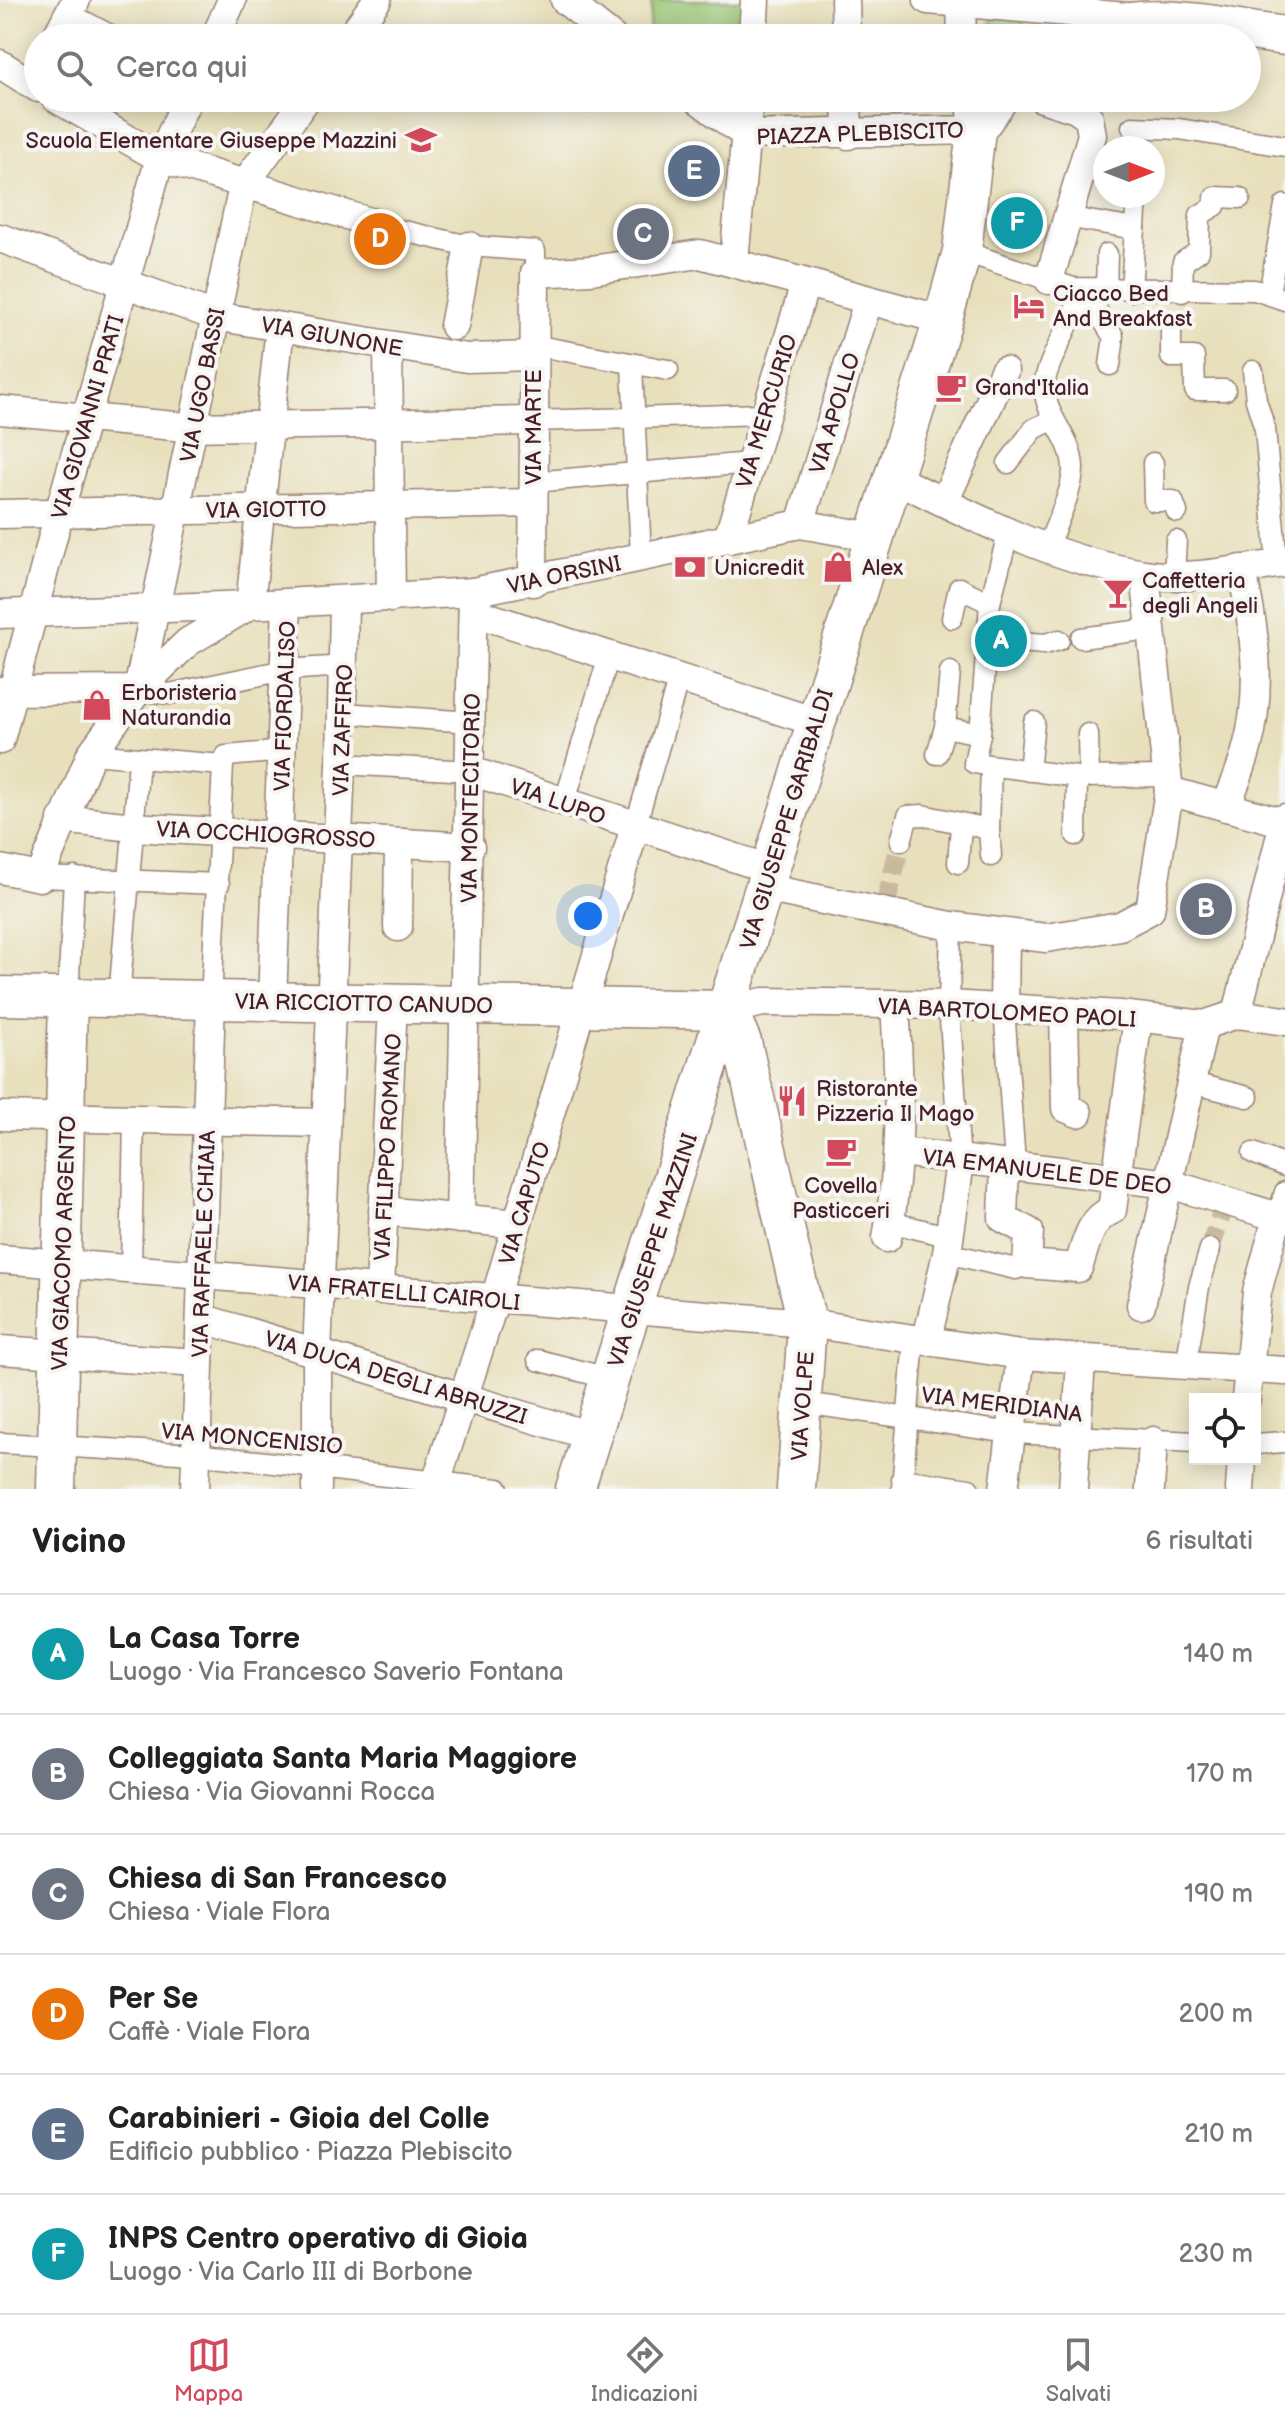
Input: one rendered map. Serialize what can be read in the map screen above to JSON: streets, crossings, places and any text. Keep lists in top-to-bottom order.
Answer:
{
  "streets": {
    "main road": [
      "PIAZZA PLEBISCITO",
      "VIA GIUSEPPE GARIBALDI",
      "VIA RICCIOTTO CANUDO",
      "VIA GIACOMO ARGENTO",
      "VIA GIUSEPPE MAZZINI",
      "VIA VOLPE"
    ],
    "street": [
      "VIA GIUNONE",
      "VIA UGO BASSI",
      "VIA MERCURIO",
      "VIA APOLLO",
      "VIA GIOVANNI PRATI",
      "VIA MARTE",
      "VIA GIOTTO",
      "VIA ORSINI",
      "VIA FIORDALISO",
      "VIA ZAFFIRO",
      "VIA MONTECITORIO",
      "VIA LUPO",
      "VIA OCCHIOGROSSO",
      "VIA BARTOLOMEO PAOLI",
      "VIA FILIPPO ROMANO",
      "VIA EMANUELE DE DEO",
      "VIA CAPUTO",
      "VIA RAFFAELE CHIAIA",
      "VIA FRATELLI CAIROLI",
      "VIA DUCA DEGLI ABRUZZI",
      "VIA MERIDIANA",
      "VIA MONCENISIO"
    ]
  },
  "crossings": [
    ["PIAZZA PLEBISCITO", "VIA GIUSEPPE GARIBALDI"],
    ["VIA GIUNONE", "VIA UGO BASSI"],
    ["VIA GIUNONE", "VIA GIOVANNI PRATI"],
    ["VIA GIUNONE", "VIA MARTE"],
    ["VIA UGO BASSI", "VIA GIOTTO"],
    ["VIA UGO BASSI", "VIA ORSINI"],
    ["VIA MERCURIO", "VIA ORSINI"],
    ["VIA APOLLO", "VIA ORSINI"],
    ["VIA GIOVANNI PRATI", "VIA GIOTTO"],
    ["VIA GIOVANNI PRATI", "VIA ORSINI"],
    ["VIA MARTE", "VIA GIOTTO"],
    ["VIA MARTE", "VIA ORSINI"],
    ["VIA ORSINI", "VIA FIORDALISO"],
    ["VIA ORSINI", "VIA ZAFFIRO"],
    ["VIA ORSINI", "VIA MONTECITORIO"],
    ["VIA ORSINI", "VIA GIUSEPPE GARIBALDI"],
    ["VIA ORSINI", "VIA OCCHIOGROSSO"],
    ["VIA FIORDALISO", "VIA OCCHIOGROSSO"],
    ["VIA FIORDALISO", "VIA RICCIOTTO CANUDO"],
    ["VIA ZAFFIRO", "VIA LUPO"],
    ["VIA ZAFFIRO", "VIA OCCHIOGROSSO"],
    ["VIA ZAFFIRO", "VIA RICCIOTTO CANUDO"],
    ["VIA ZAFFIRO", "VIA FRATELLI CAIROLI"],
    ["VIA ZAFFIRO", "VIA DUCA DEGLI ABRUZZI"],
    ["VIA ZAFFIRO", "VIA MONCENISIO"],
    ["VIA MONTECITORIO", "VIA LUPO"],
    ["VIA MONTECITORIO", "VIA OCCHIOGROSSO"],
    ["VIA MONTECITORIO", "VIA RICCIOTTO CANUDO"],
    ["VIA LUPO", "VIA GIUSEPPE GARIBALDI"],
    ["VIA LUPO", "VIA CAPUTO"],
    ["VIA GIUSEPPE GARIBALDI", "VIA RICCIOTTO CANUDO"],
    ["VIA GIUSEPPE GARIBALDI", "VIA BARTOLOMEO PAOLI"],
    ["VIA GIUSEPPE GARIBALDI", "VIA GIUSEPPE MAZZINI"],
    ["VIA RICCIOTTO CANUDO", "VIA BARTOLOMEO PAOLI"],
    ["VIA RICCIOTTO CANUDO", "VIA FILIPPO ROMANO"],
    ["VIA RICCIOTTO CANUDO", "VIA CAPUTO"],
    ["VIA RICCIOTTO CANUDO", "VIA GIACOMO ARGENTO"],
    ["VIA RICCIOTTO CANUDO", "VIA RAFFAELE CHIAIA"],
    ["VIA RICCIOTTO CANUDO", "VIA GIUSEPPE MAZZINI"],
    ["VIA BARTOLOMEO PAOLI", "VIA GIUSEPPE MAZZINI"],
    ["VIA FILIPPO ROMANO", "VIA FRATELLI CAIROLI"],
    ["VIA CAPUTO", "VIA FRATELLI CAIROLI"],
    ["VIA CAPUTO", "VIA DUCA DEGLI ABRUZZI"],
    ["VIA CAPUTO", "VIA MONCENISIO"],
    ["VIA GIACOMO ARGENTO", "VIA FRATELLI CAIROLI"],
    ["VIA GIACOMO ARGENTO", "VIA MONCENISIO"],
    ["VIA RAFFAELE CHIAIA", "VIA FRATELLI CAIROLI"],
    ["VIA RAFFAELE CHIAIA", "VIA DUCA DEGLI ABRUZZI"],
    ["VIA RAFFAELE CHIAIA", "VIA MONCENISIO"],
    ["VIA GIUSEPPE MAZZINI", "VIA FRATELLI CAIROLI"],
    ["VIA GIUSEPPE MAZZINI", "VIA DUCA DEGLI ABRUZZI"],
    ["VIA FRATELLI CAIROLI", "VIA VOLPE"],
    ["VIA MERIDIANA", "VIA VOLPE"]
  ],
  "places": {
    "school or university": ["Scuola Elementare Giuseppe Mazzini"],
    "hotel": ["Ciacco Bed And Breakfast"],
    "cafe": ["Grand'Italia", "Covella Pasticceri"],
    "bank": ["Unicredit"],
    "shop": ["Alex", "Erboristeria Naturandia"],
    "bar": ["Caffetteria degli Angeli"],
    "restaurant": ["Ristorante Pizzeria Il Mago"]
  },
  "north": "right",
  "page": {
    "search": "Cerca qui",
    "pins": [
      "E",
      "F",
      "C",
      "D",
      "A",
      "B"
    ],
    "heading": ["Vicino", "6 risultati"],
    "list": [
      {
        "mark": "A",
        "name": "La Casa Torre",
        "note": "Luogo · Via Francesco Saverio Fontana",
        "value": "140 m"
      },
      {
        "mark": "B",
        "name": "Colleggiata Santa Maria Maggiore",
        "note": "Chiesa · Via Giovanni Rocca",
        "value": "170 m"
      },
      {
        "mark": "C",
        "name": "Chiesa di San Francesco",
        "note": "Chiesa · Viale Flora",
        "value": "190 m"
      },
      {
        "mark": "D",
        "name": "Per Se",
        "note": "Caffè · Viale Flora",
        "value": "200 m"
      },
      {
        "mark": "E",
        "name": "Carabinieri - Gioia del Colle",
        "note": "Edificio pubblico · Piazza Plebiscito",
        "value": "210 m"
      },
      {
        "mark": "F",
        "name": "INPS Centro operativo di Gioia",
        "note": "Luogo · Via Carlo III di Borbone",
        "value": "230 m"
      }
    ],
    "nav": ["Mappa", "Indicazioni", "Salvati"]
  }
}
